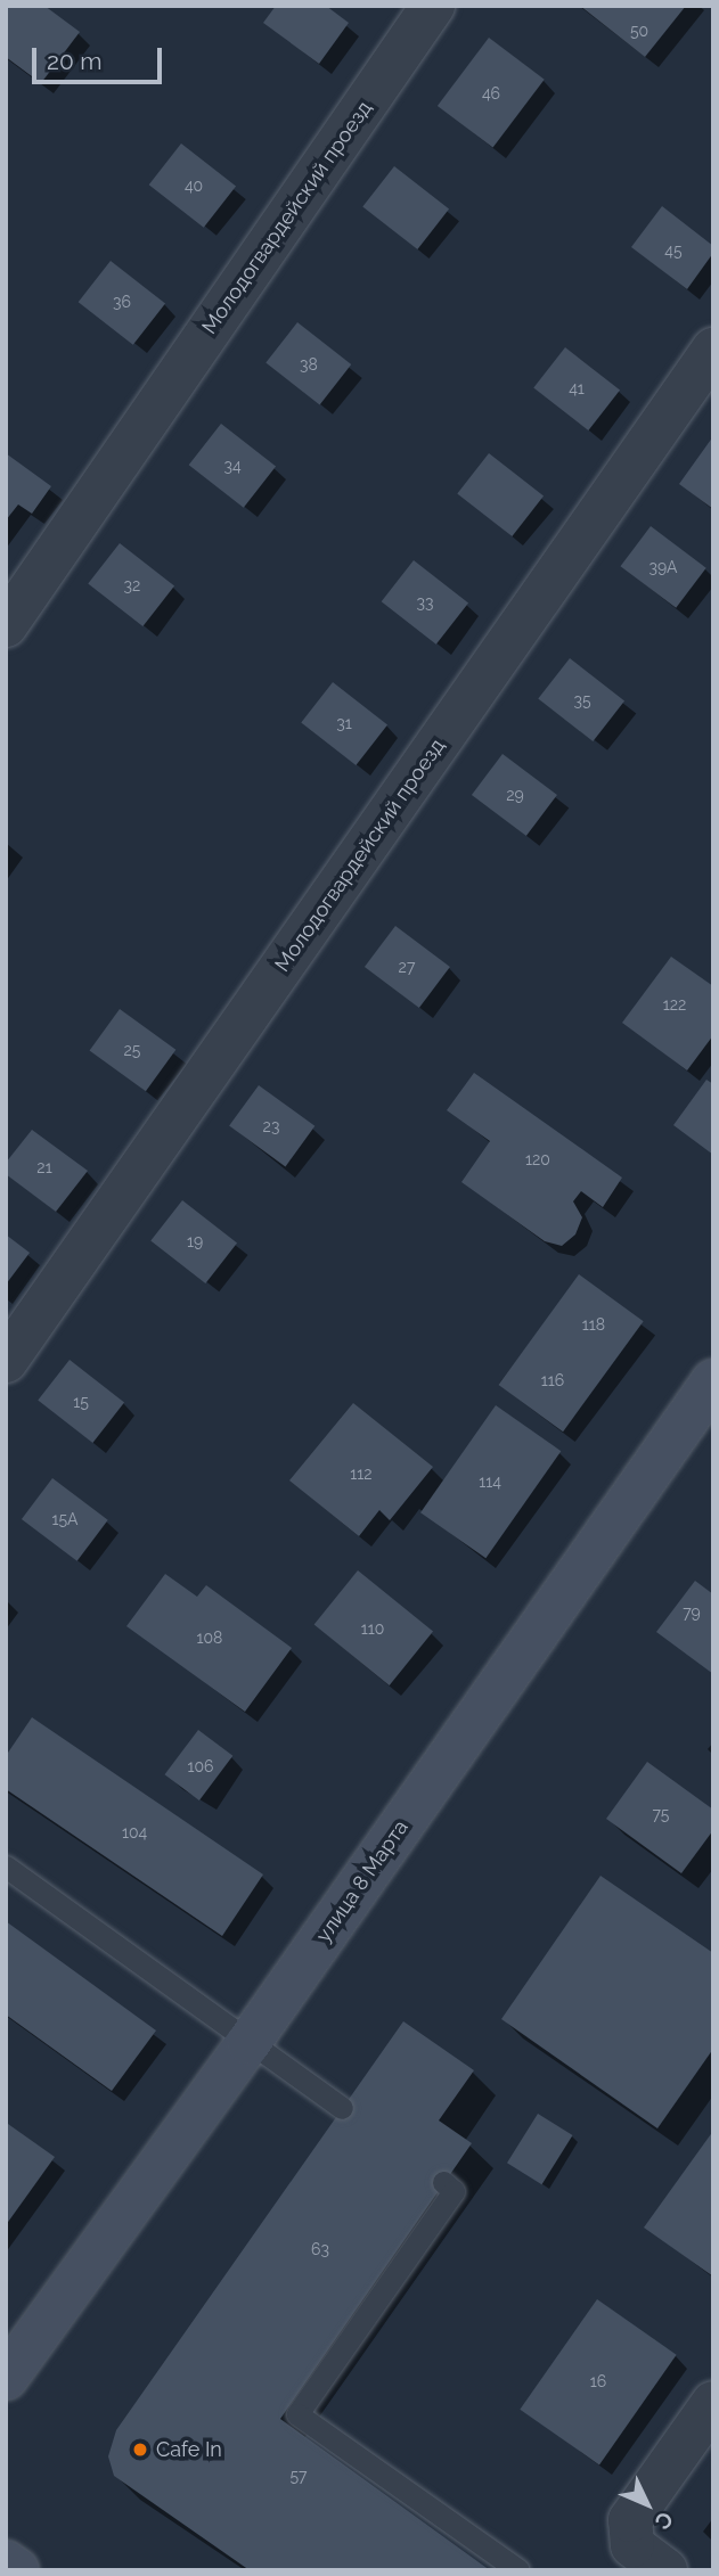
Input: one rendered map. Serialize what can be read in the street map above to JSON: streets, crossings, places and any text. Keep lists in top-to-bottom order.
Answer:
{
  "streets": {
    "street": ["Молодогвардейский проезд", "улица 8 Марта"]
  },
  "places": ["Cafe In"],
  "house_numbers": [
    "50",
    "46",
    "40",
    "45",
    "36",
    "38",
    "41",
    "34",
    "39А",
    "32",
    "33",
    "35",
    "31",
    "29",
    "27",
    "122",
    "25",
    "23",
    "120",
    "21",
    "19",
    "118",
    "116",
    "15",
    "112",
    "114",
    "15А",
    "79",
    "110",
    "108",
    "106",
    "75",
    "104",
    "63",
    "16",
    "57"
  ],
  "scale_bar": "20 m",
  "north": "bottom right"
}
